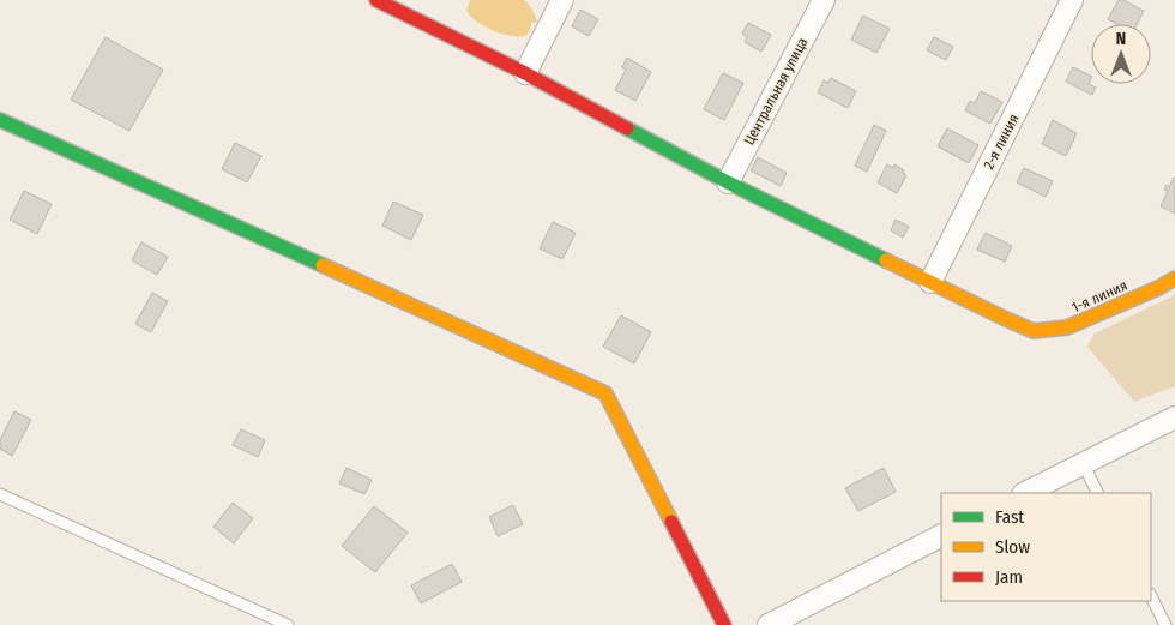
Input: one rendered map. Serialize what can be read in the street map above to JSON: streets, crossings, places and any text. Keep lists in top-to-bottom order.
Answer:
{
  "streets": {
    "street": ["Центральная улица", "2-я линия", "1-я линия"]
  },
  "crossings": [
    ["2-я линия", "1-я линия"]
  ],
  "legend": ["Fast", "Slow", "Jam"],
  "north": "top"
}
